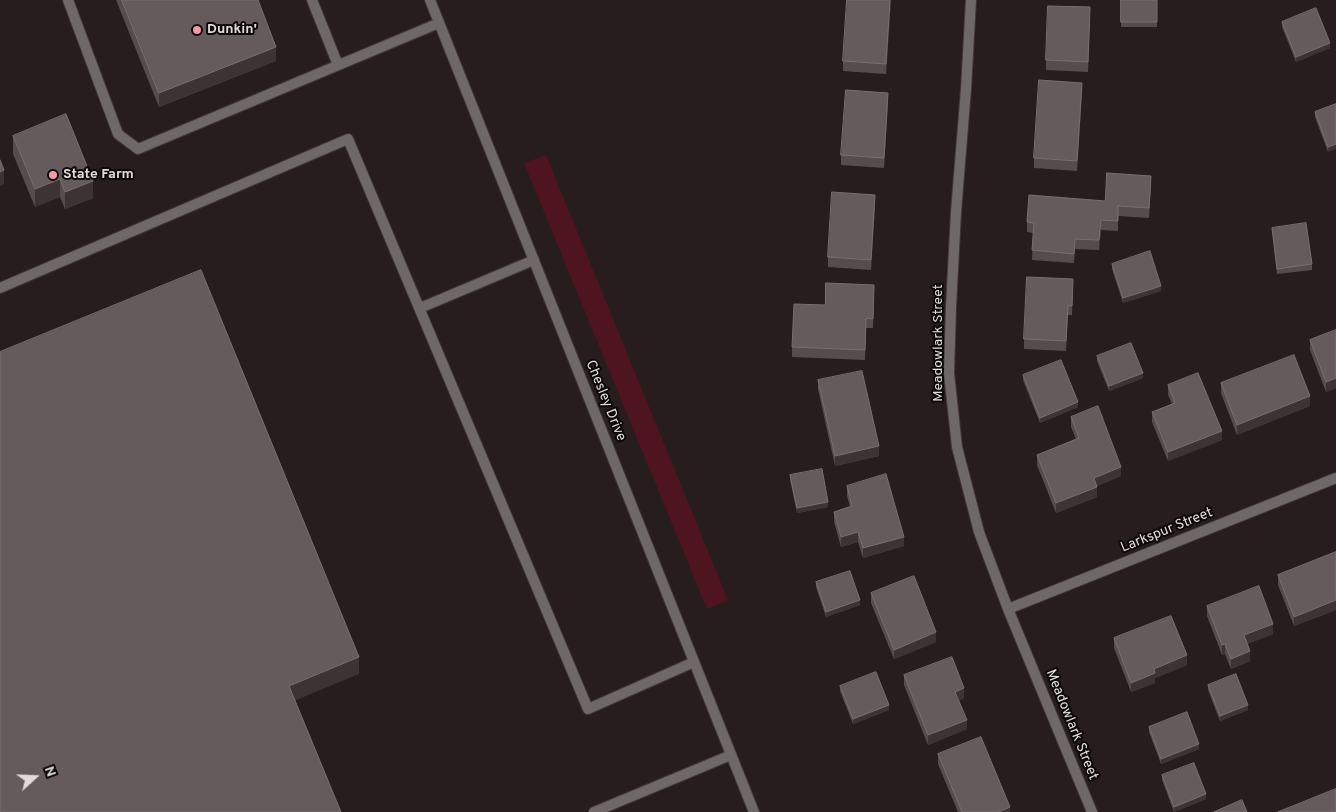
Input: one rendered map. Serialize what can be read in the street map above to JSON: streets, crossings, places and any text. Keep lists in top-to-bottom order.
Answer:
{
  "streets": {
    "street": ["Meadowlark Street", "Chesley Drive", "Larkspur Street"]
  },
  "crossings": [
    ["Meadowlark Street", "Larkspur Street"]
  ],
  "places": ["Dunkin'", "State Farm"],
  "north": "right"
}
